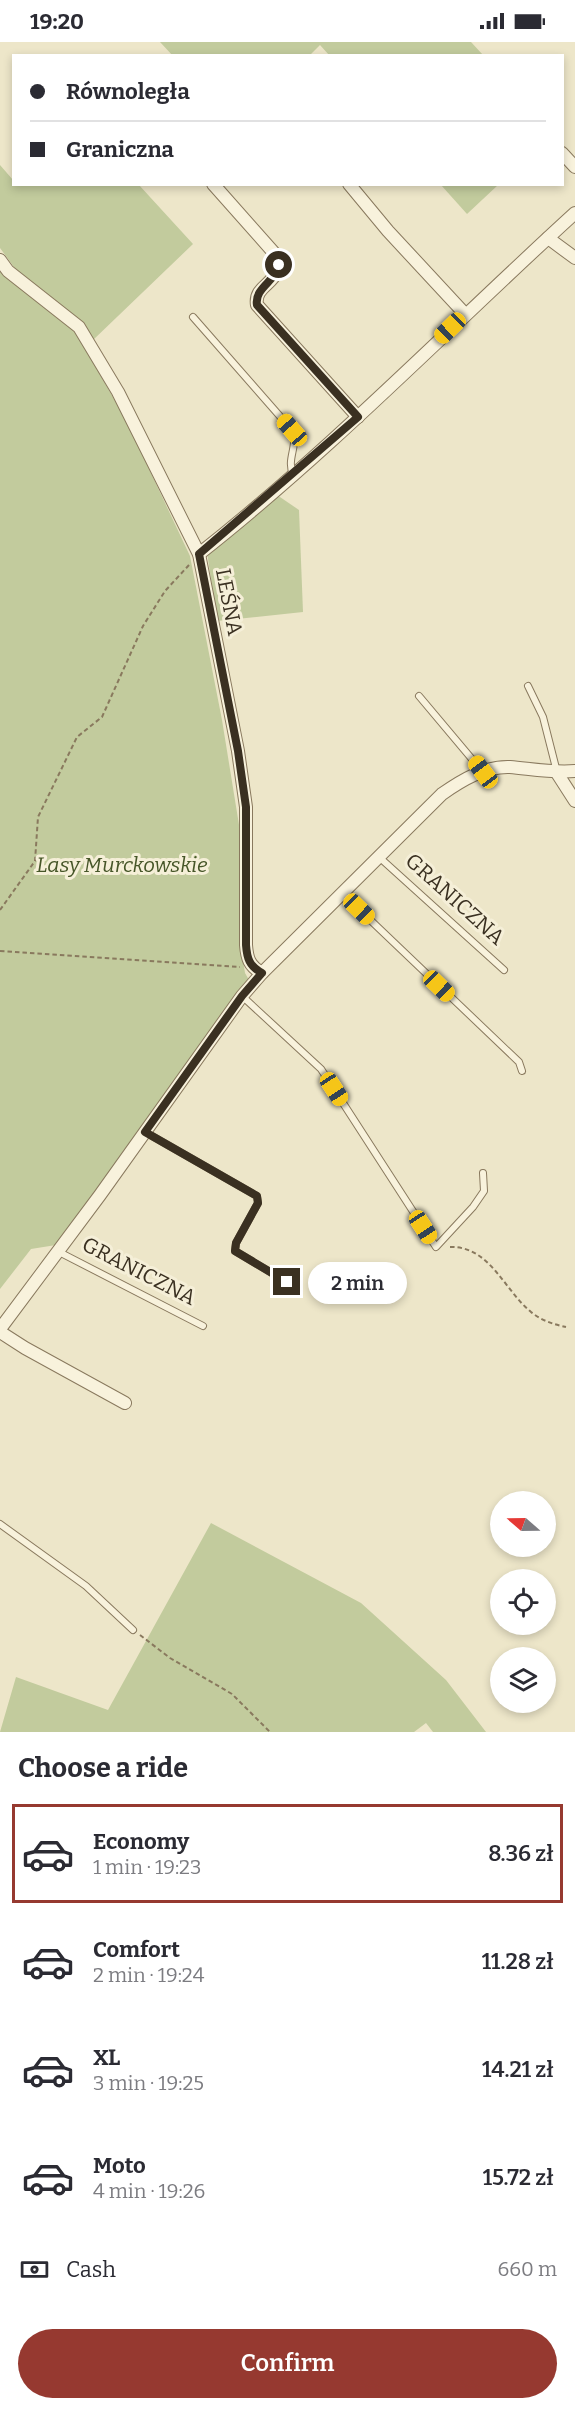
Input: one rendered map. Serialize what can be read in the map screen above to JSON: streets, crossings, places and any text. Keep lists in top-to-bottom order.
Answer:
{
  "streets": {
    "street": ["LEŚNA", "GRANICZNA"]
  },
  "crossings": [
    ["LEŚNA", "GRANICZNA"]
  ],
  "parks": ["Lasy Murckowskie"],
  "north": "left",
  "page": {
    "status": "19:20",
    "banner": ["Równoległa", "Graniczna"],
    "bubble": "2 min",
    "heading": "Choose a ride",
    "list": [
      {
        "name": "Economy",
        "note": "1 min · 19:23",
        "value": "8.36 zł"
      },
      {
        "name": "Comfort",
        "note": "2 min · 19:24",
        "value": "11.28 zł"
      },
      {
        "name": "XL",
        "note": "3 min · 19:25",
        "value": "14.21 zł"
      },
      {
        "name": "Moto",
        "note": "4 min · 19:26",
        "value": "15.72 zł"
      }
    ],
    "pay": ["Cash", "660 m"],
    "buttons": "Confirm"
  }
}
